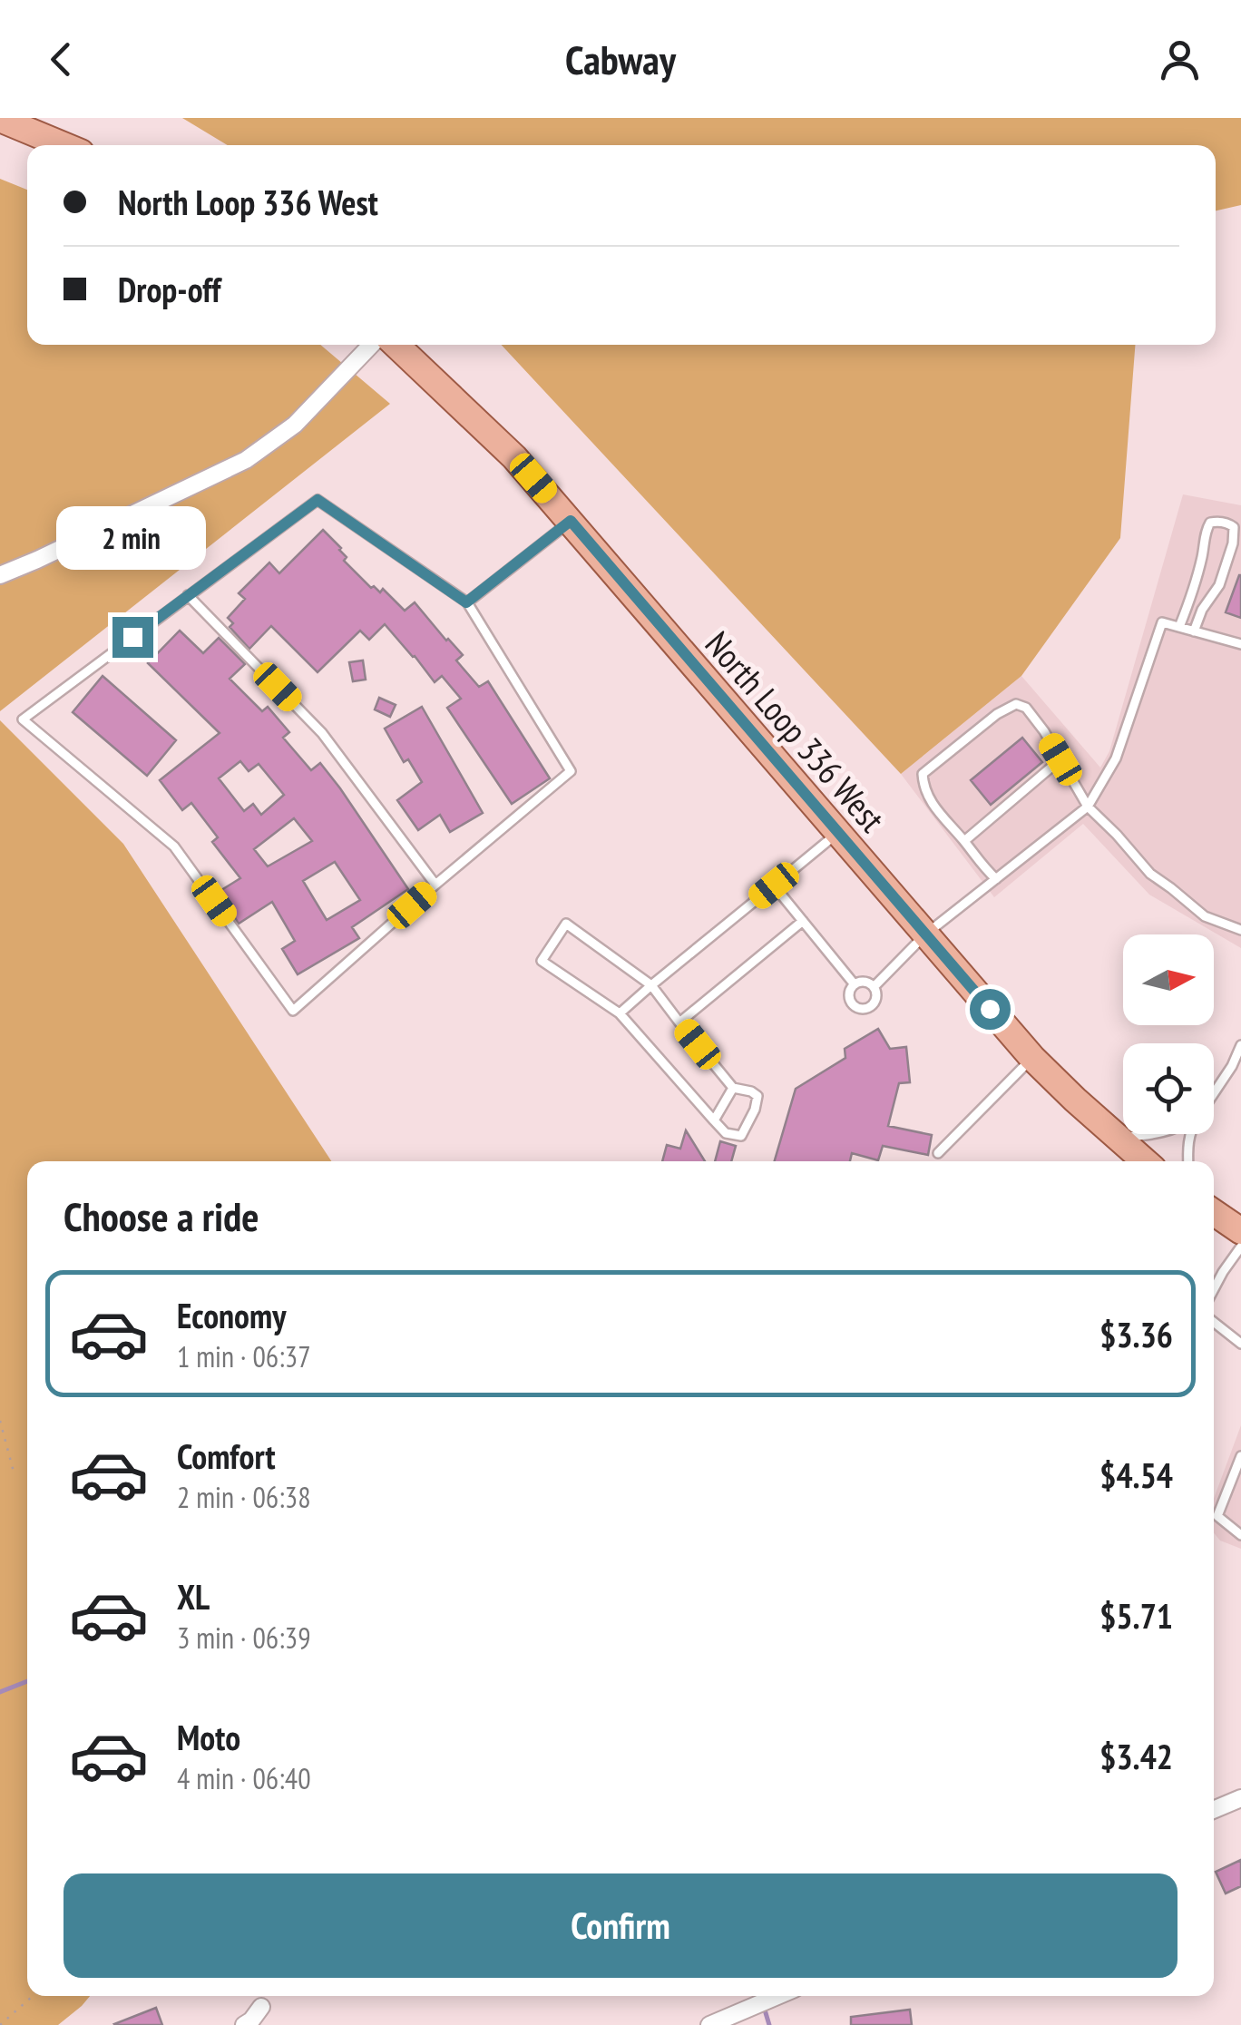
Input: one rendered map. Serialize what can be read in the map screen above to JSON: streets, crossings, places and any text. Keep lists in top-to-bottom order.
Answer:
{
  "streets": {
    "main road": ["North Loop 336 West"]
  },
  "north": "right",
  "page": {
    "header": "Cabway",
    "banner": ["North Loop 336 West", "Drop-off"],
    "bubble": "2 min",
    "heading": "Choose a ride",
    "list": [
      {
        "name": "Economy",
        "note": "1 min · 06:37",
        "value": "$3.36"
      },
      {
        "name": "Comfort",
        "note": "2 min · 06:38",
        "value": "$4.54"
      },
      {
        "name": "XL",
        "note": "3 min · 06:39",
        "value": "$5.71"
      },
      {
        "name": "Moto",
        "note": "4 min · 06:40",
        "value": "$3.42"
      }
    ],
    "buttons": "Confirm"
  }
}
